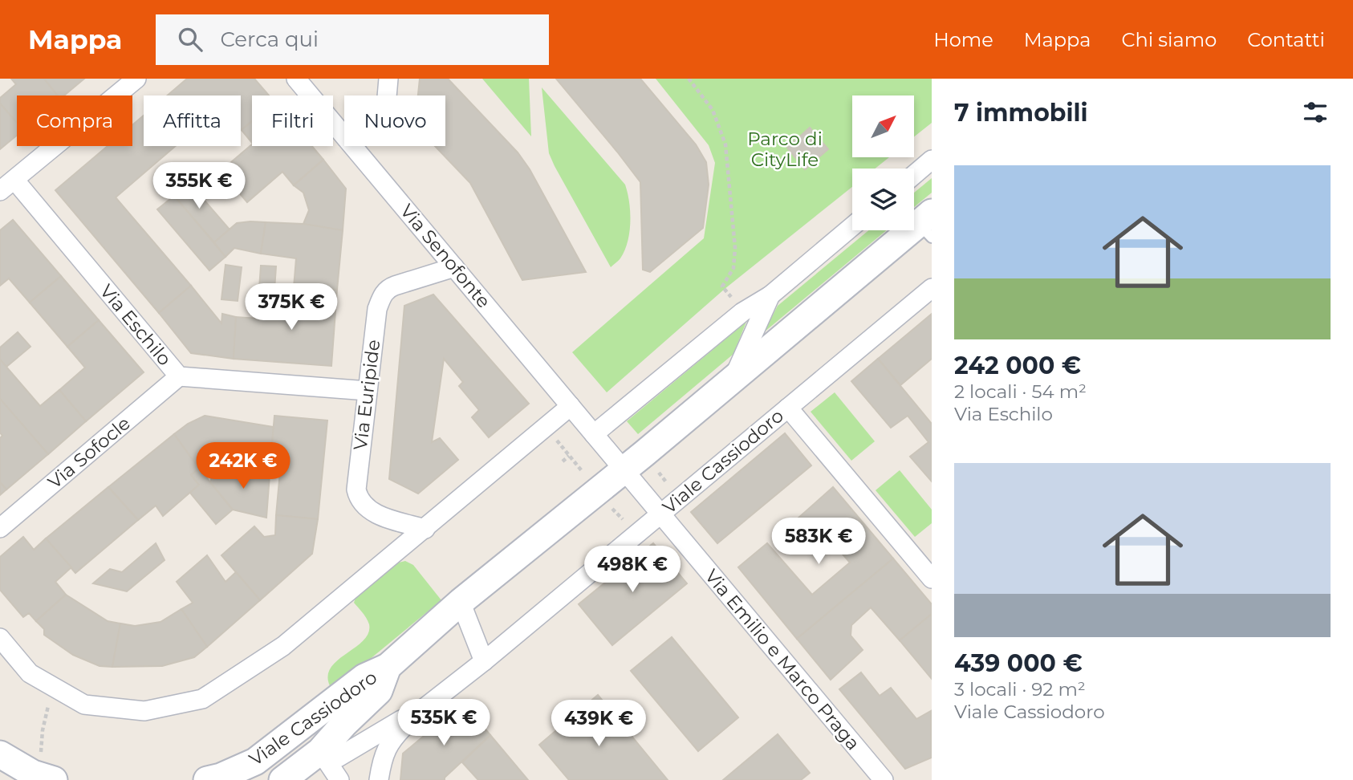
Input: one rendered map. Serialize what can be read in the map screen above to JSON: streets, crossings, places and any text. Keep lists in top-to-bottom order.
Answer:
{
  "streets": {
    "main road": ["Viale Cassiodoro"],
    "street": [
      "Via Senofonte",
      "Via Eschilo",
      "Via Euripide",
      "Via Sofocle",
      "Via Emilio e Marco Praga"
    ]
  },
  "crossings": [
    ["Via Senofonte", "Via Euripide"],
    ["Via Senofonte", "Viale Cassiodoro"],
    ["Via Senofonte", "Via Emilio e Marco Praga"],
    ["Via Eschilo", "Via Euripide"],
    ["Via Eschilo", "Via Sofocle"],
    ["Viale Cassiodoro", "Via Emilio e Marco Praga"]
  ],
  "parks": ["Parco di CityLife"],
  "north": "top right",
  "page": {
    "header": "Mappa",
    "search": "Cerca qui",
    "nav": [
      "Home",
      "Mappa",
      "Chi siamo",
      "Contatti"
    ],
    "heading": "7 immobili",
    "chip": [
      "Compra",
      "Affitta",
      "Filtri",
      "Nuovo"
    ],
    "list": [
      {
        "name": "242 000 €",
        "note": "2 locali · 54 m² · Via Eschilo"
      },
      {
        "name": "439 000 €",
        "note": "3 locali · 92 m² · Viale Cassiodoro"
      }
    ],
    "price": [
      "355K €",
      "375K €",
      "242K €",
      "583K €",
      "498K €",
      "535K €",
      "439K €"
    ]
  }
}
